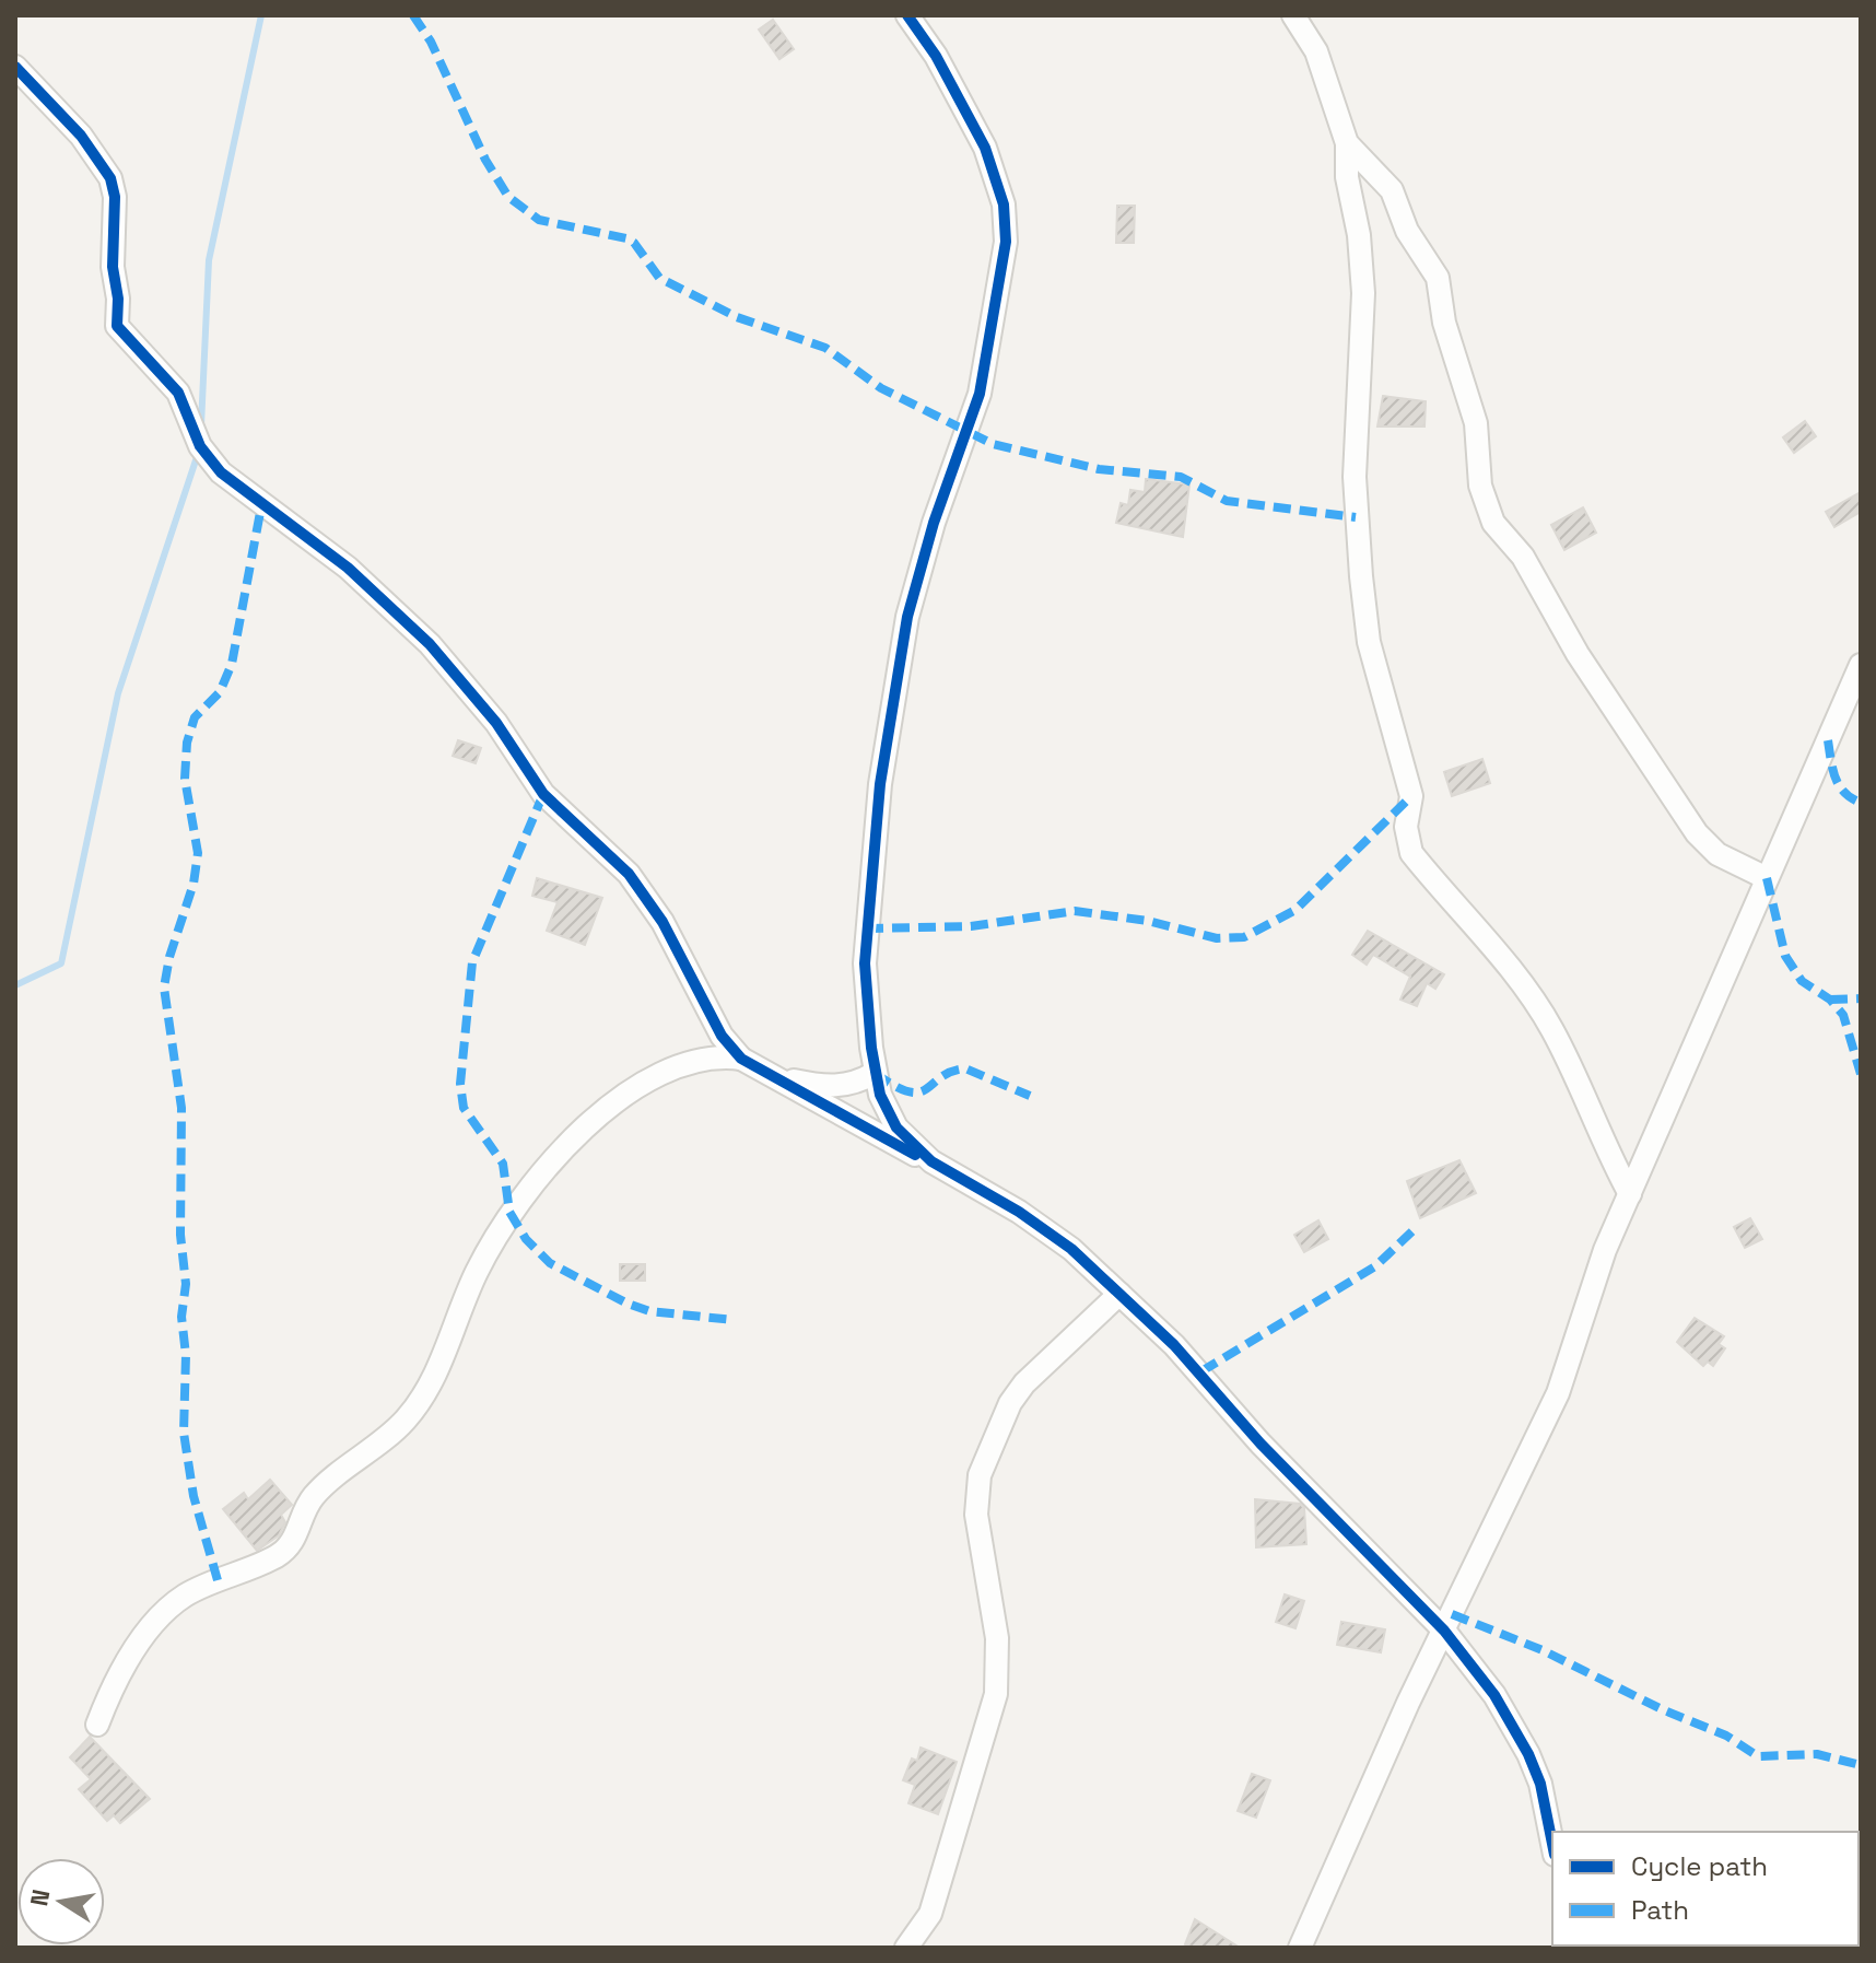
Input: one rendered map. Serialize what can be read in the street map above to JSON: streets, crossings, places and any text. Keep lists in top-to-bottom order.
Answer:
{
  "legend": ["Cycle path", "Path"],
  "north": "left"
}
